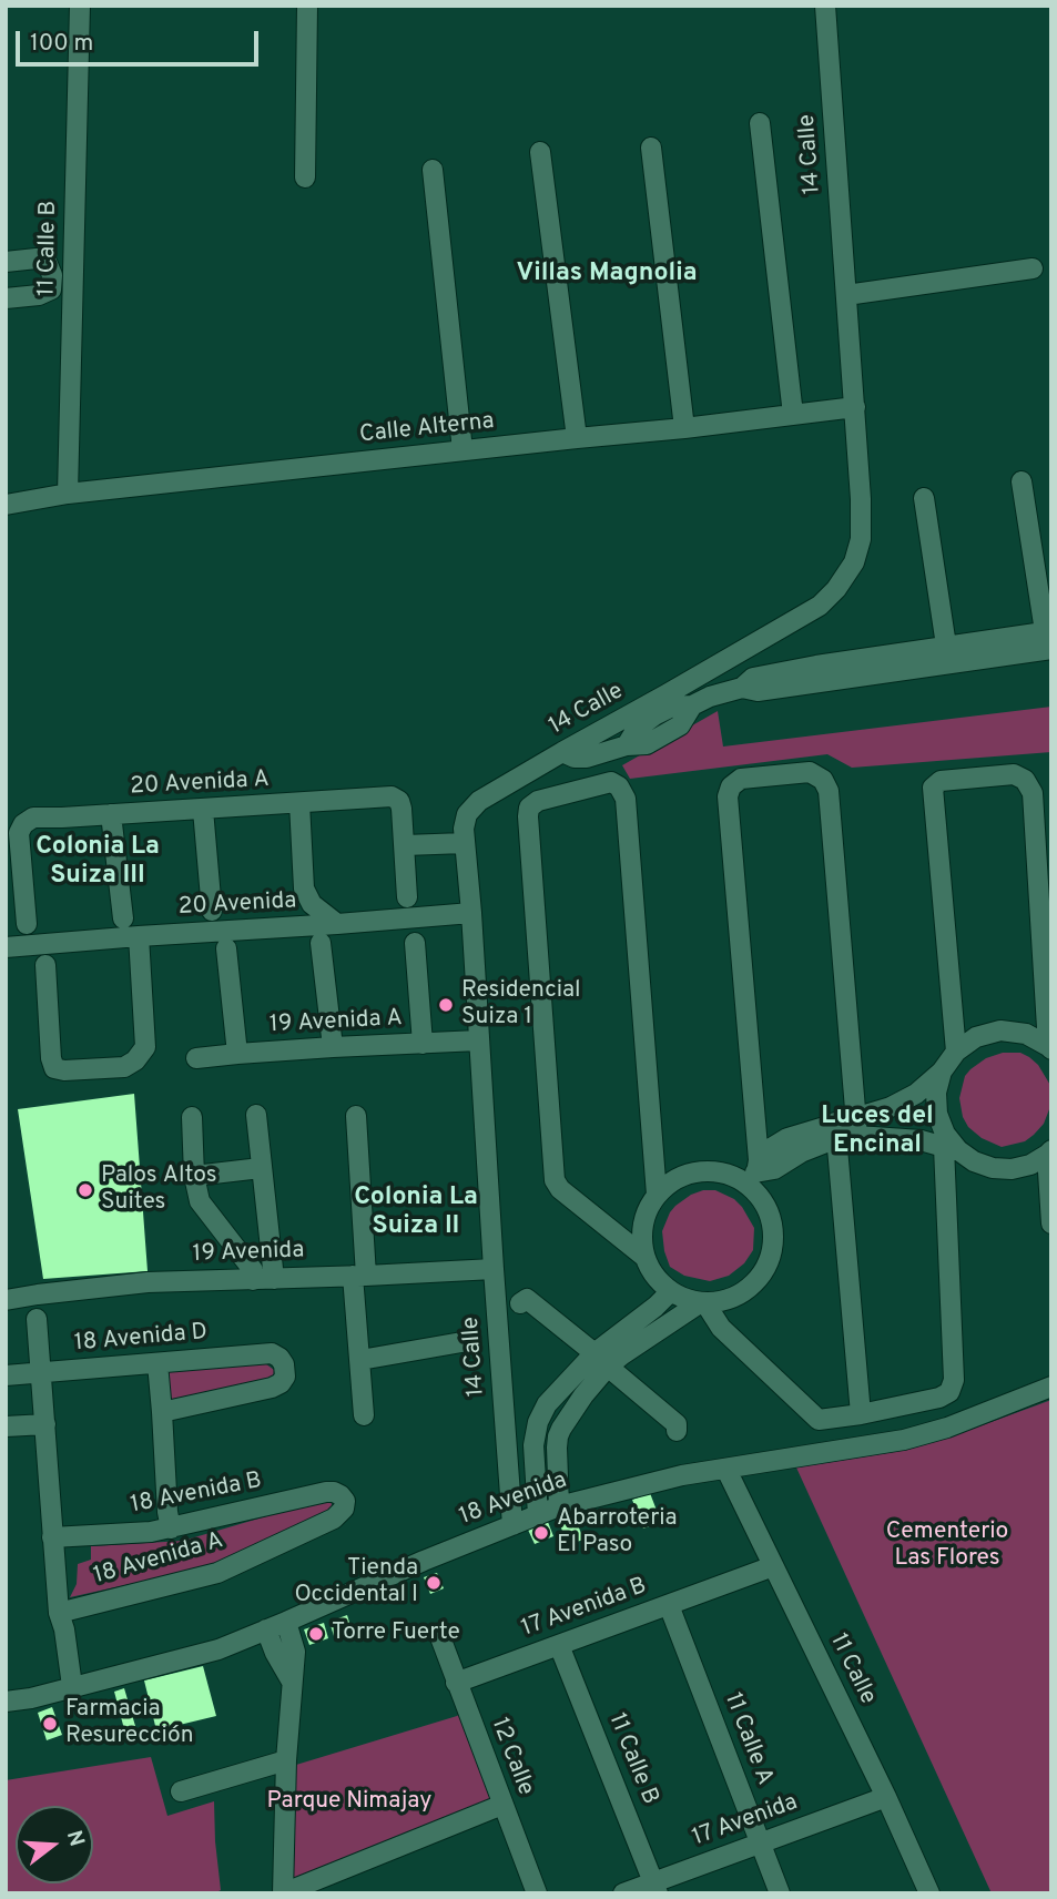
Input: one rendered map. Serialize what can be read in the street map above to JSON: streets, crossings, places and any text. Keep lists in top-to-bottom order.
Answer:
{
  "streets": {
    "street": [
      "14 Calle",
      "11 Calle B",
      "Calle Alterna",
      "20 Avenida A",
      "20 Avenida",
      "19 Avenida A",
      "19 Avenida",
      "18 Avenida D",
      "18 Avenida B",
      "18 Avenida",
      "18 Avenida A",
      "17 Avenida B",
      "11 Calle",
      "11 Calle A",
      "12 Calle",
      "17 Avenida"
    ]
  },
  "crossings": [
    ["14 Calle", "Calle Alterna"],
    ["14 Calle", "20 Avenida"],
    ["14 Calle", "19 Avenida A"],
    ["14 Calle", "19 Avenida"],
    ["14 Calle", "18 Avenida"],
    ["11 Calle B", "Calle Alterna"],
    ["11 Calle B", "17 Avenida B"],
    ["11 Calle B", "17 Avenida"],
    ["18 Avenida B", "18 Avenida A"],
    ["18 Avenida", "11 Calle"],
    ["17 Avenida B", "11 Calle"],
    ["17 Avenida B", "11 Calle A"],
    ["17 Avenida B", "12 Calle"],
    ["11 Calle", "17 Avenida"],
    ["11 Calle A", "17 Avenida"]
  ],
  "districts": [
    "Villas Magnolia",
    "Colonia La Suiza III",
    "Luces del Encinal",
    "Colonia La Suiza II"
  ],
  "parks": ["Cementerio Las Flores", "Parque Nimajay"],
  "places": [
    "Residencial Suiza 1",
    "Palos Altos Suites",
    "Abarroteria El Paso",
    "Tienda Occidental I",
    "Torre Fuerte",
    "Farmacia Resurección"
  ],
  "scale_bar": "100 m",
  "north": "right"
}
